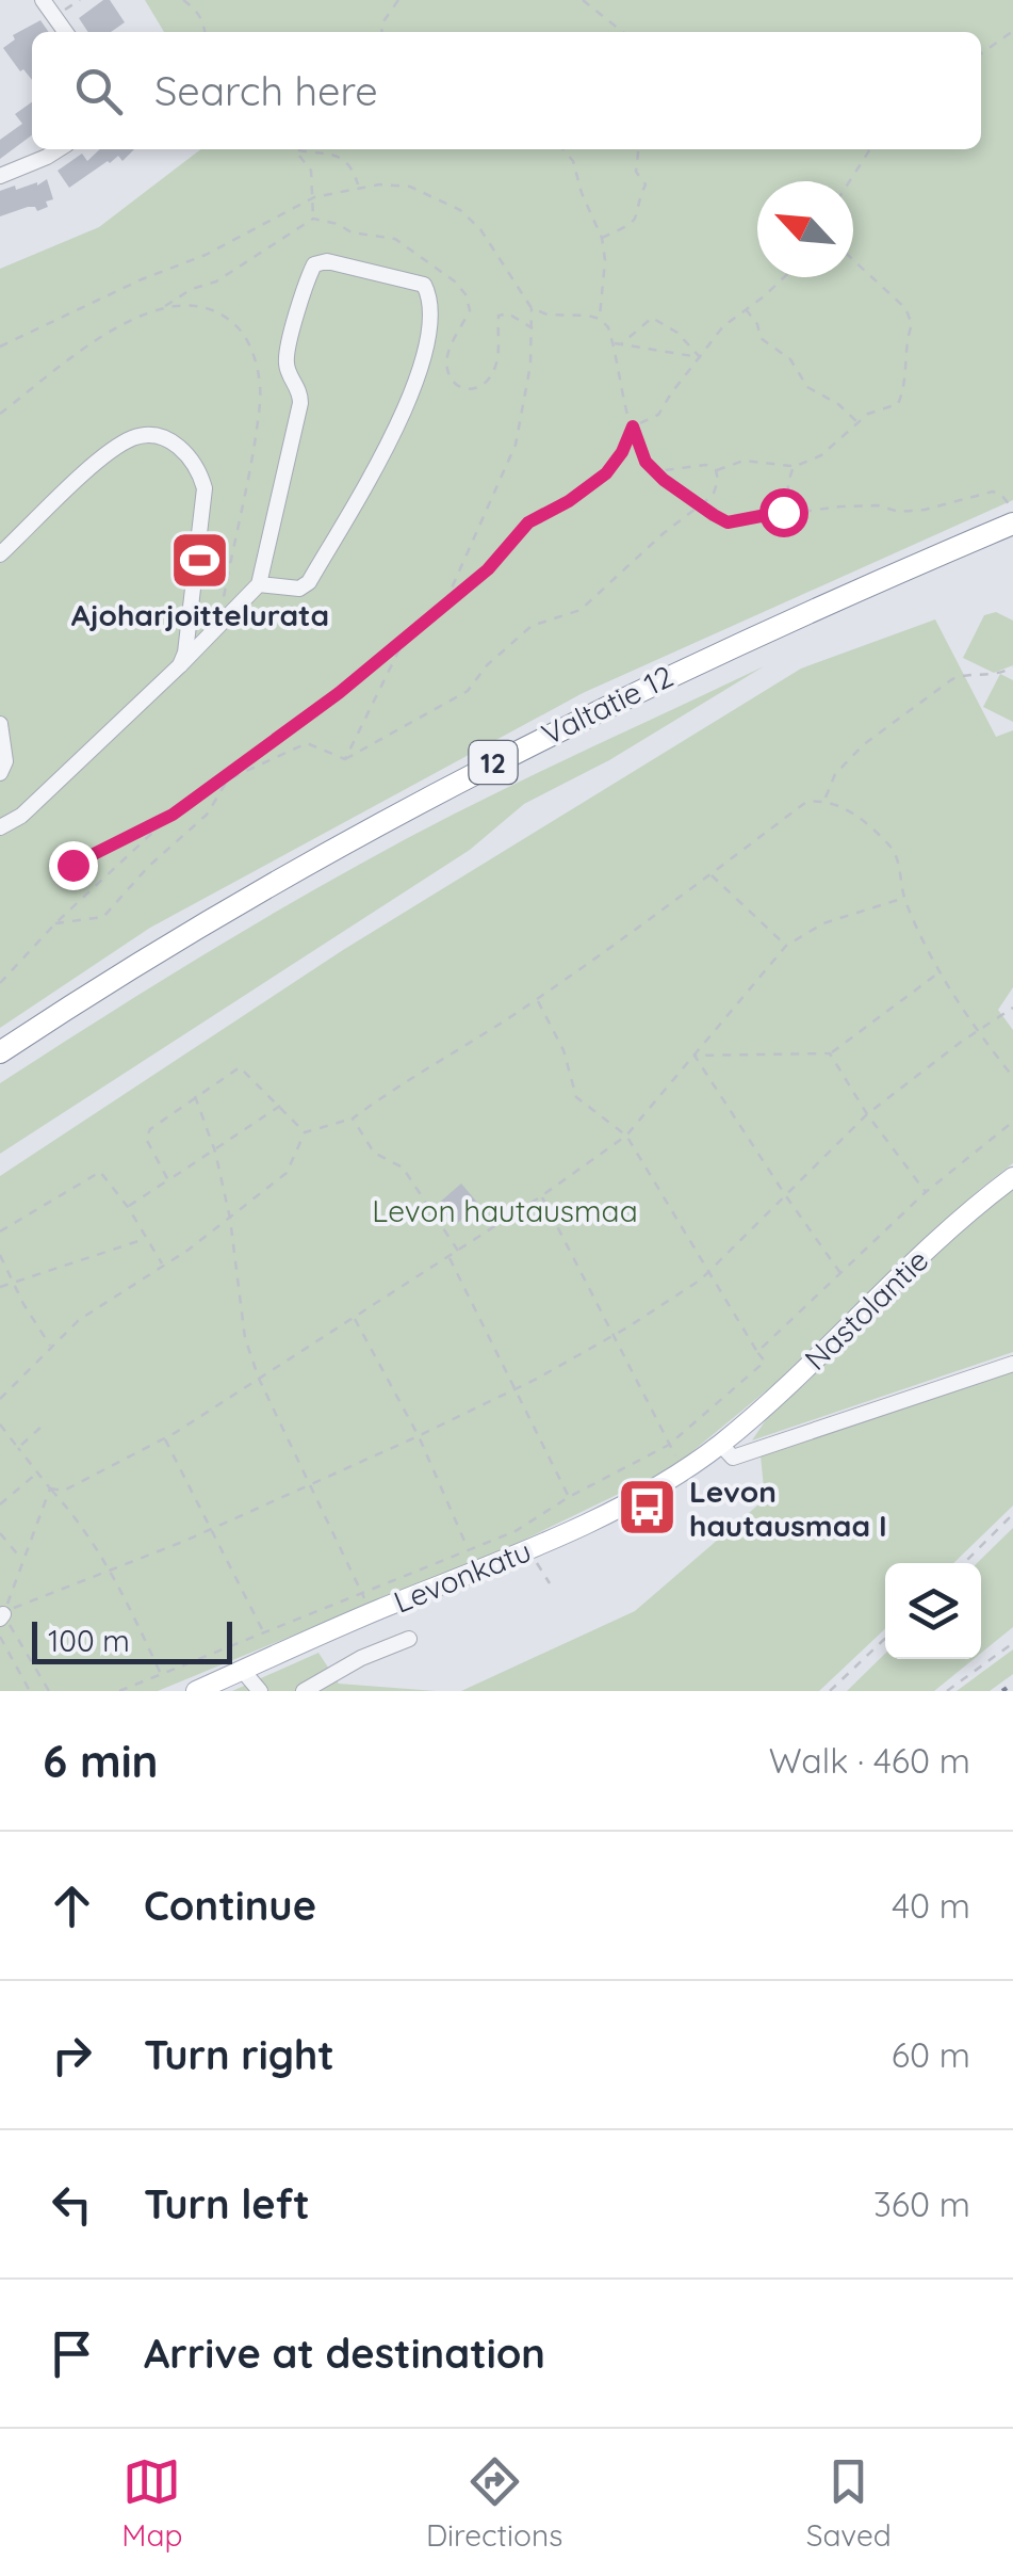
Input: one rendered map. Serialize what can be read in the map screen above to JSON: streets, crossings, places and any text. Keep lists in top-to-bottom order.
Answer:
{
  "streets": {
    "highway": ["Valtatie 12", "12"],
    "main road": ["Nastolantie", "Levonkatu"]
  },
  "crossings": [
    ["Nastolantie", "Levonkatu"]
  ],
  "parks": ["Levon hautausmaa"],
  "places": {
    "sports": ["Ajoharjoittelurata"],
    "bus stop": ["Levon hautausmaa I"]
  },
  "scale_bar": "100 m",
  "north": "top left",
  "page": {
    "search": "Search here",
    "scale": "100 m",
    "heading": ["6 min", "Walk · 460 m"],
    "list": [
      ["Continue", "40 m"],
      ["Turn right", "60 m"],
      ["Turn left", "360 m"],
      "Arrive at destination"
    ],
    "nav": ["Map", "Directions", "Saved"]
  }
}
